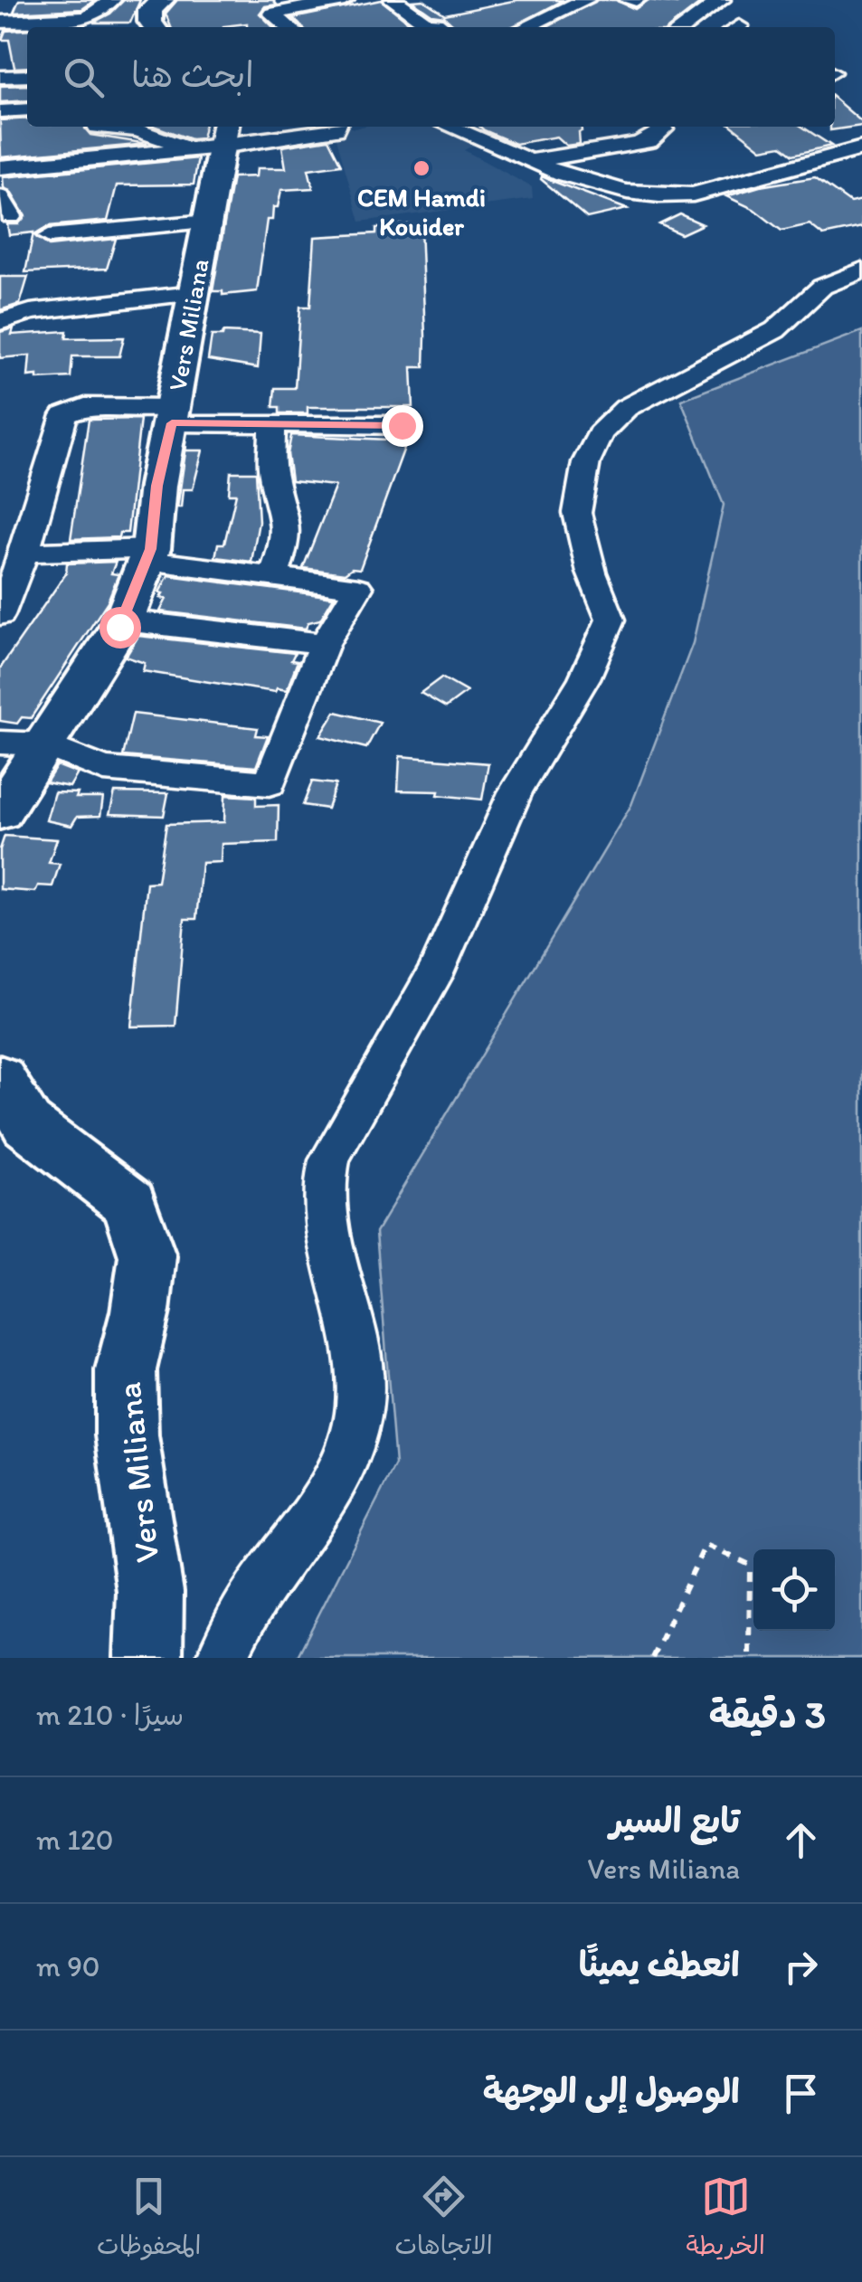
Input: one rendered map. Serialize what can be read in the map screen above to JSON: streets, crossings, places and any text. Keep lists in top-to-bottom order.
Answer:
{
  "streets": {
    "main road": ["Vers Miliana"]
  },
  "places": ["CEM Hamdi Kouider"],
  "page": {
    "search": "ابحث هنا",
    "heading": ["3 دقيقة", "سيرًا · 210 m"],
    "list": [
      ["تابع السير", "Vers Miliana", "120 m"],
      ["انعطف يمينًا", "90 m"],
      "الوصول إلى الوجهة"
    ],
    "nav": ["الخريطة", "الاتجاهات", "المحفوظات"]
  }
}
